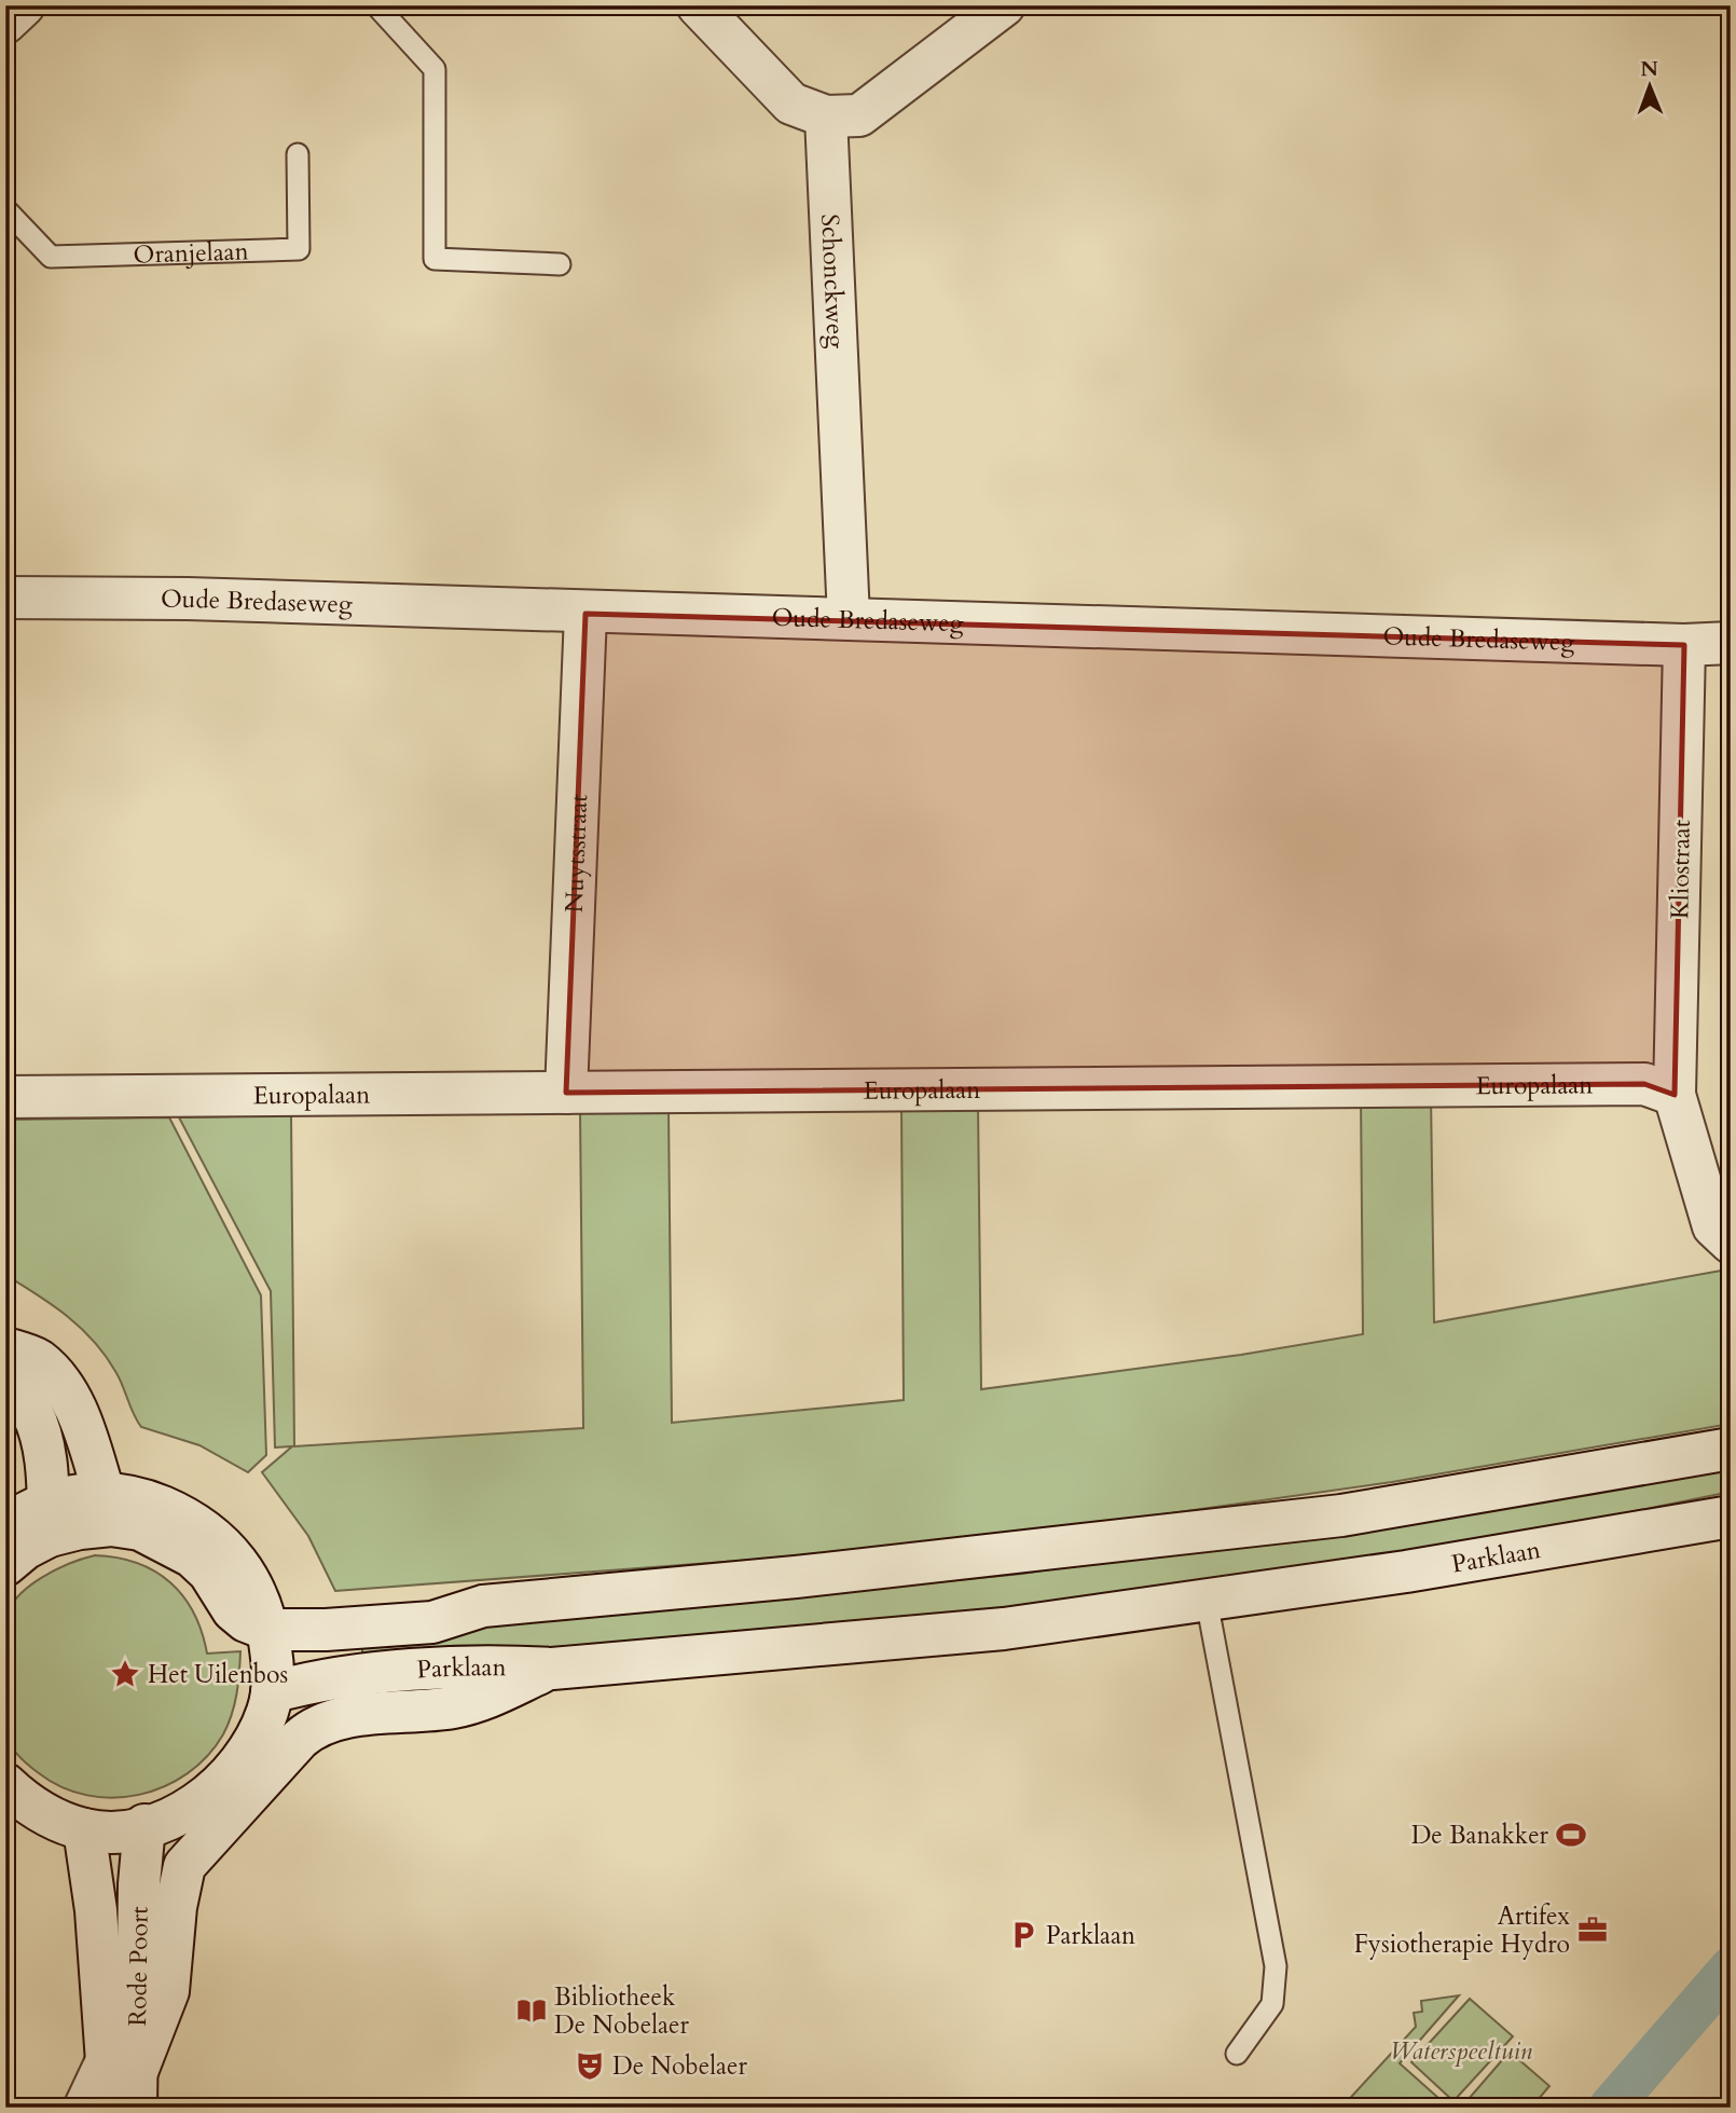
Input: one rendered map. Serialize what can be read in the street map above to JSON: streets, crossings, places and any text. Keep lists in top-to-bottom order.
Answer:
{
  "streets": {
    "street": [
      "Schonckweg",
      "Oude Bredaseweg",
      "Nuytsstraat",
      "Kliostraat",
      "Europalaan",
      "Parklaan",
      "Rode Poort"
    ],
    "lane": ["Oranjelaan"]
  },
  "crossings": [
    ["Schonckweg", "Oude Bredaseweg"],
    ["Oude Bredaseweg", "Nuytsstraat"],
    ["Oude Bredaseweg", "Kliostraat"],
    ["Nuytsstraat", "Europalaan"],
    ["Kliostraat", "Europalaan"]
  ],
  "parks": ["Waterspeeltuin"],
  "places": {
    "place": ["Het Uilenbos"],
    "sports": ["De Banakker"],
    "office": ["Artifex Fysiotherapie Hydro"],
    "parking": ["Parklaan"],
    "library": ["Bibliotheek De Nobelaer"],
    "theatre": ["De Nobelaer"]
  },
  "north": "top"
}
